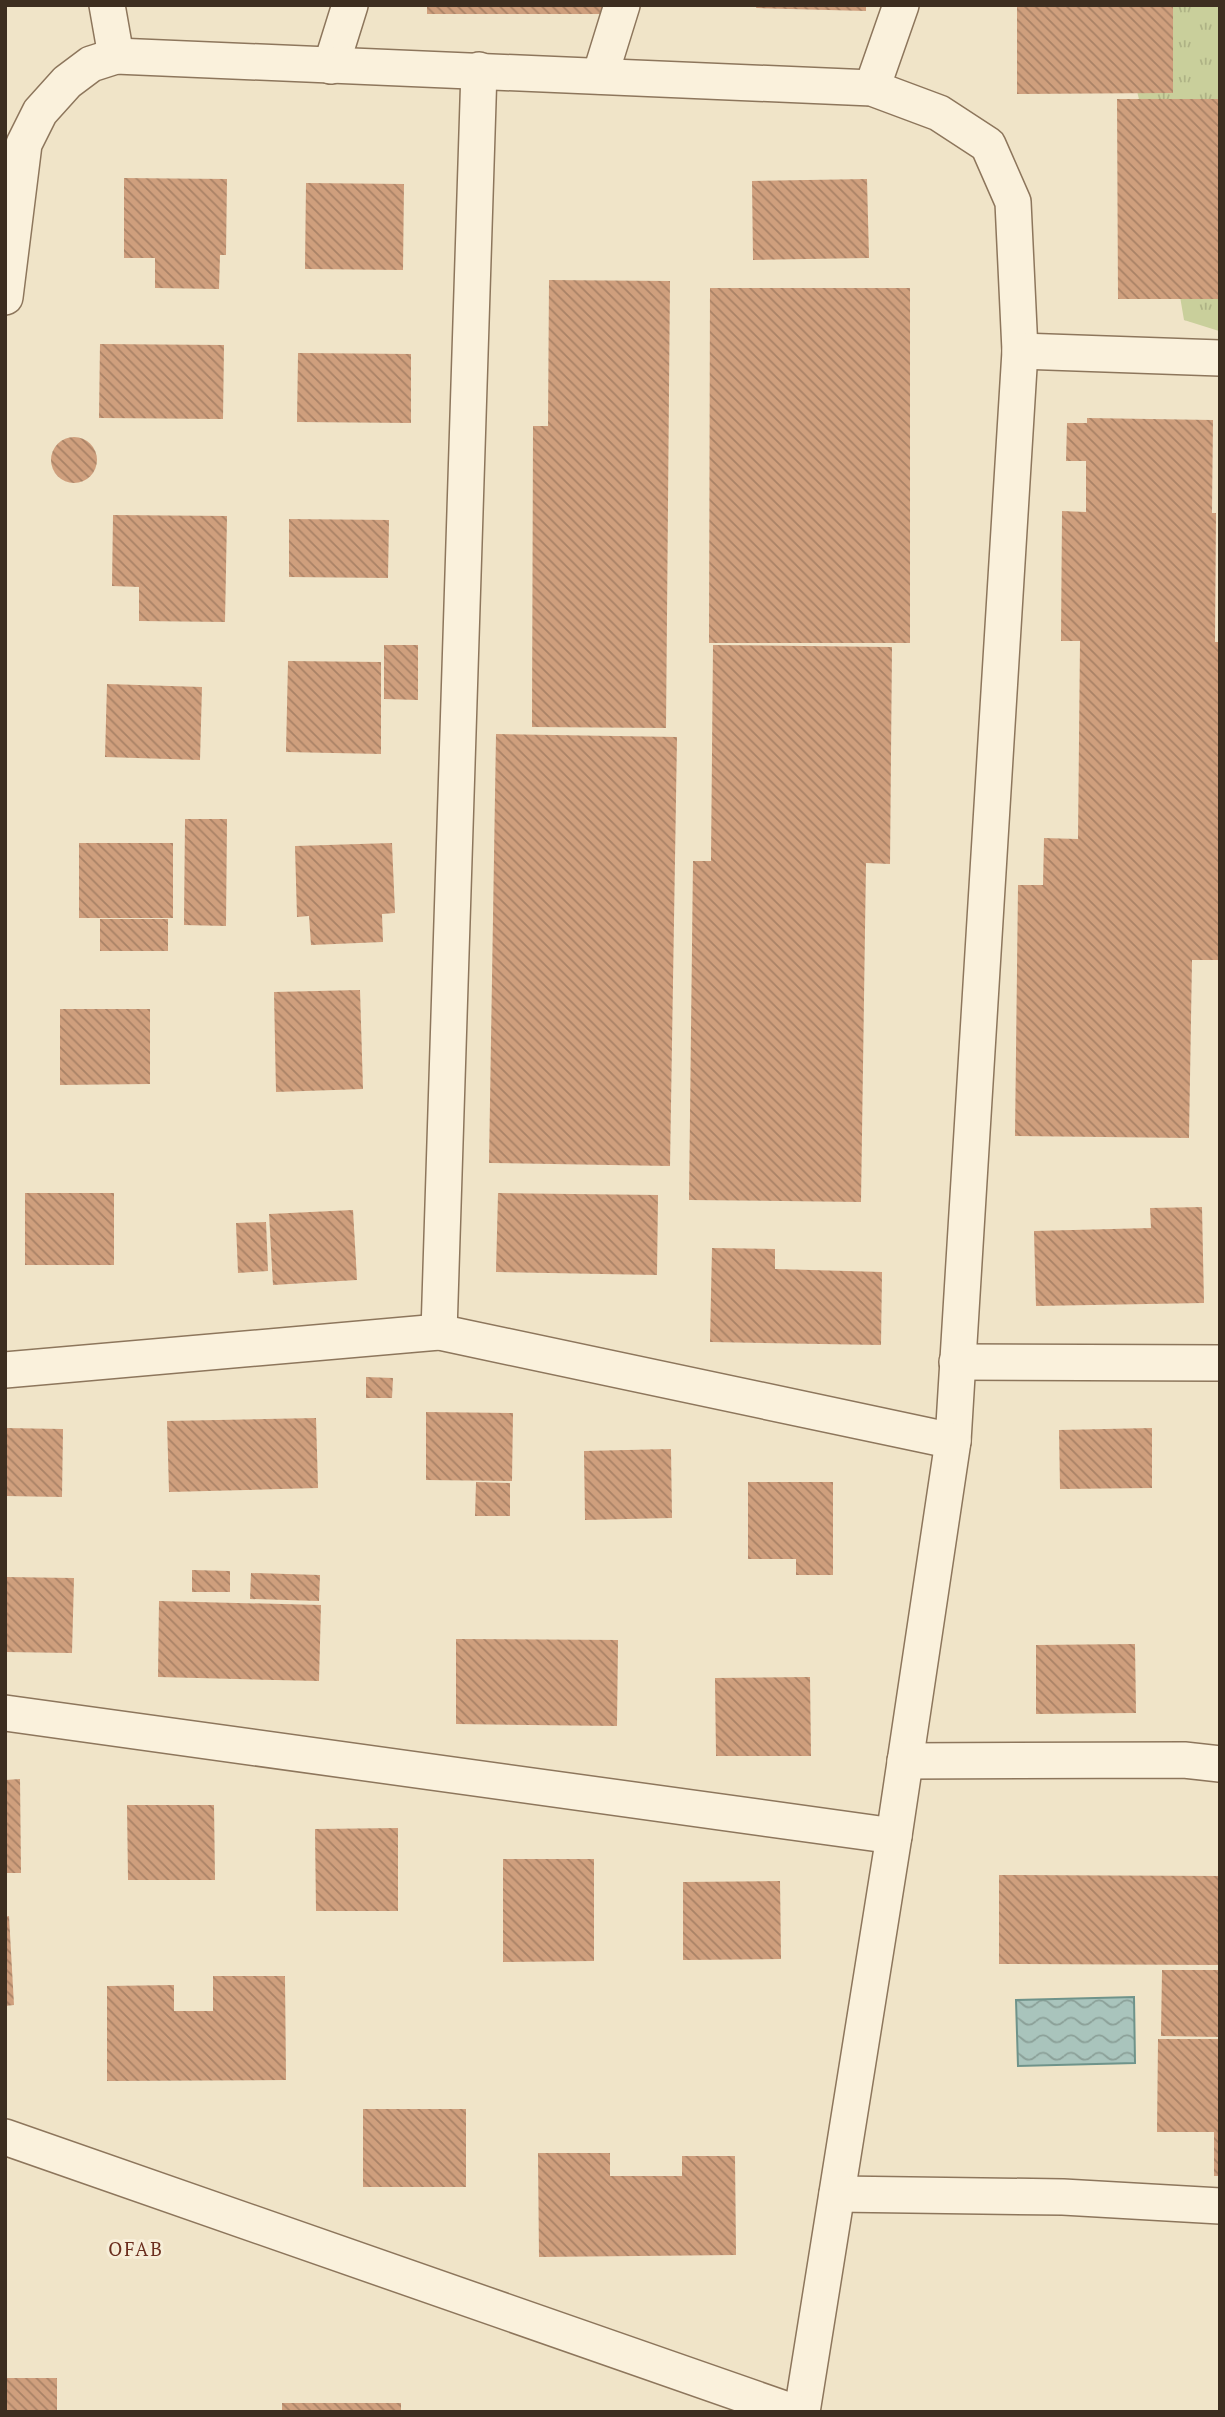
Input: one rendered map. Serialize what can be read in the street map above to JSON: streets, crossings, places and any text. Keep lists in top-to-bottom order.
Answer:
{
  "districts": ["OFAB"]
}
